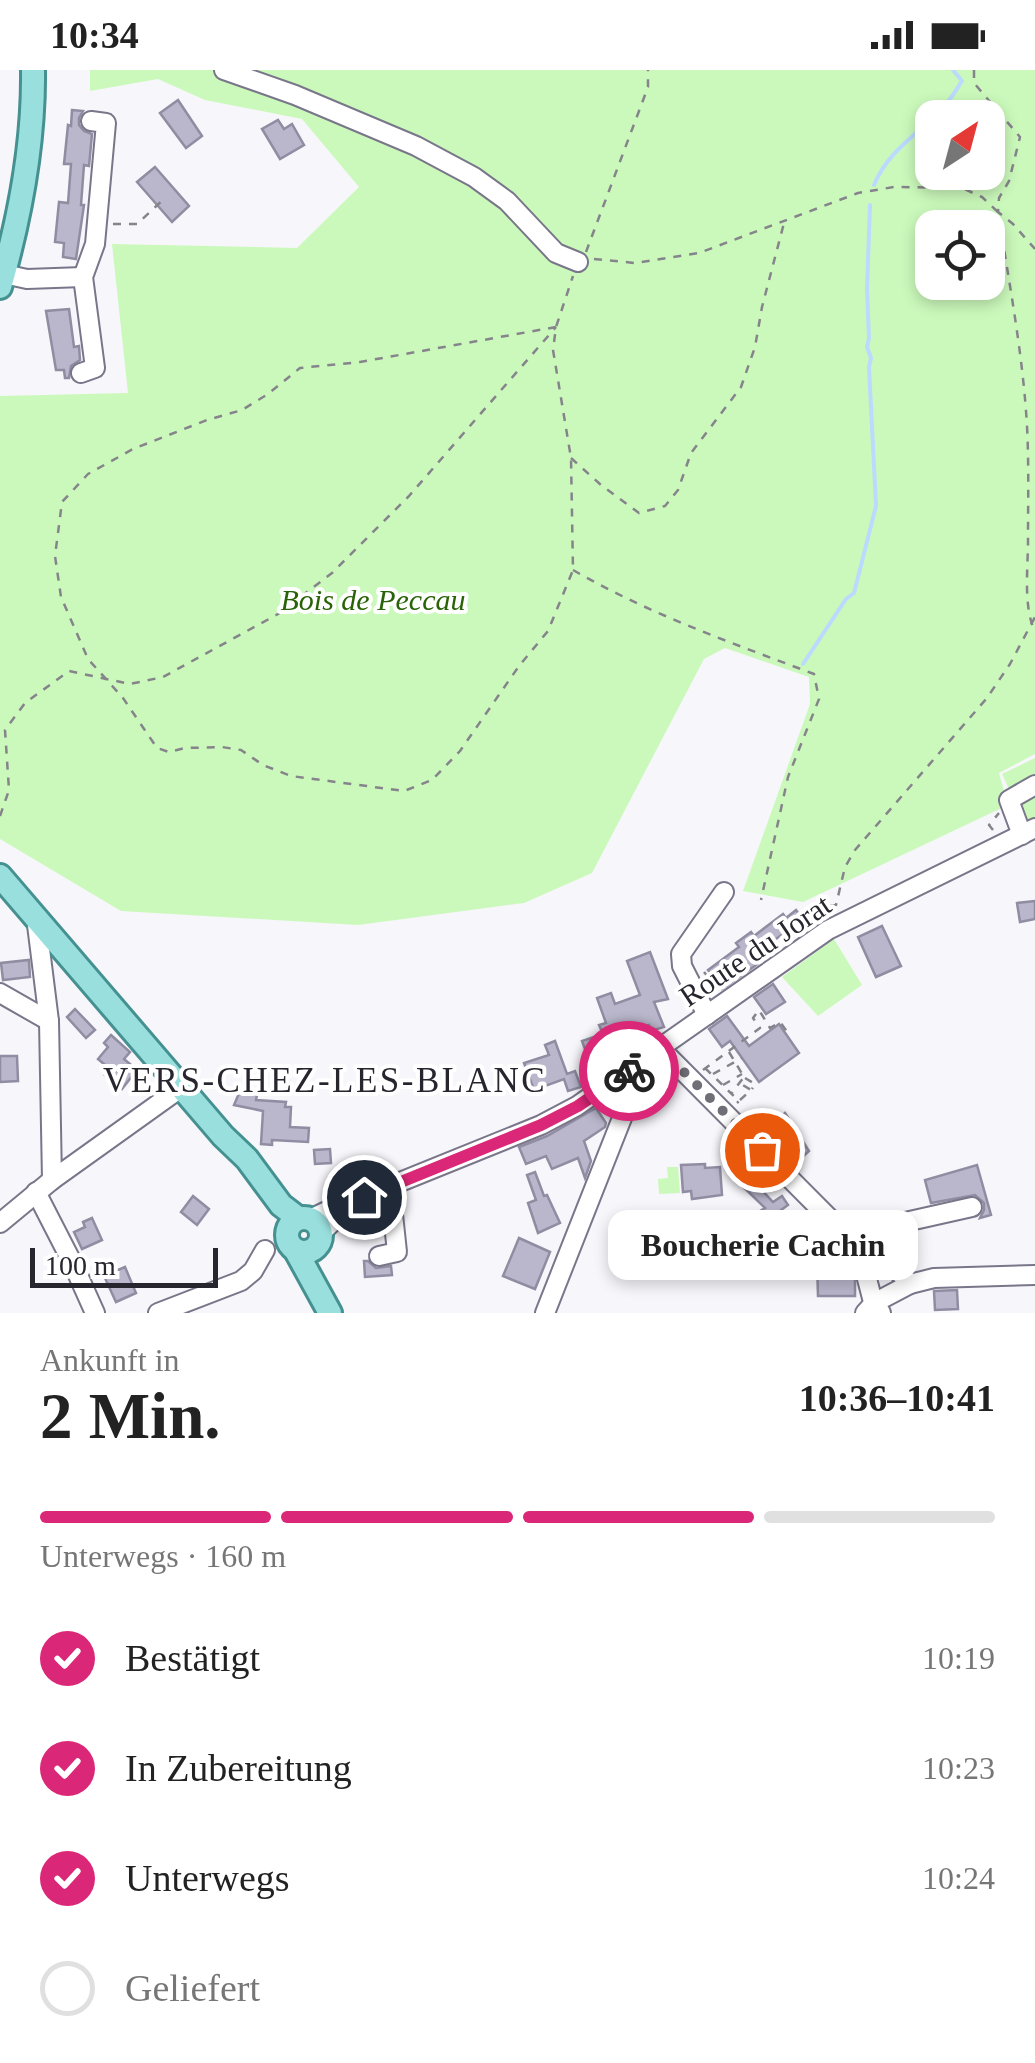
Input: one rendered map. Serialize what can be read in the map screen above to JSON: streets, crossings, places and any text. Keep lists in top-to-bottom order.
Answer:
{
  "streets": {
    "street": ["Route du Jorat"]
  },
  "districts": ["VERS-CHEZ-LES-BLANC"],
  "parks": ["Bois de Peccau"],
  "places": ["Boucherie Cachin"],
  "scale_bar": "100 m",
  "north": "top right",
  "page": {
    "status": "10:34",
    "bubble": "Boucherie Cachin",
    "scale": "100 m",
    "heading": ["2 Min.", "Ankunft in", "10:36–10:41"],
    "bar": "Unterwegs · 160 m",
    "list": [
      ["Bestätigt", "10:19"],
      ["In Zubereitung", "10:23"],
      ["Unterwegs", "10:24"],
      "Geliefert"
    ]
  }
}
